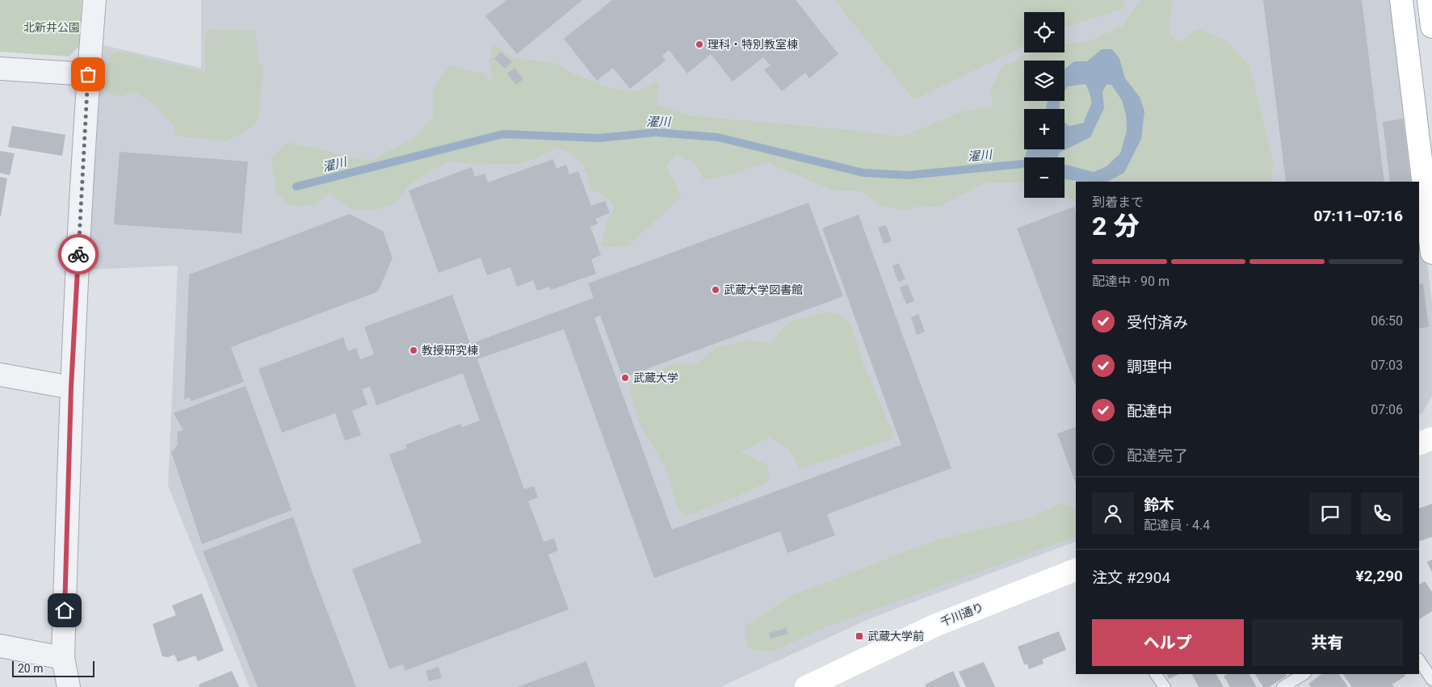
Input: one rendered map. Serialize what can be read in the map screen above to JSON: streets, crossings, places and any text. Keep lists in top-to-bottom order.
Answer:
{
  "streets": {
    "main road": ["千川通り"]
  },
  "water": ["濯川"],
  "parks": ["北新井公園"],
  "places": {
    "other": [
      "理科・特別教室棟",
      "武蔵大学図書館",
      "教授研究棟",
      "武蔵大学"
    ],
    "transit": ["武蔵大学前"]
  },
  "scale_bar": "20 m",
  "page": {
    "map_buttons": ["+", "−"],
    "heading": ["2 分", "到着まで", "07:11–07:16"],
    "panel": [
      "鈴木",
      "配達員 · 4.4",
      "注文 #2904",
      "¥2,290"
    ],
    "bar": "配達中 · 90 m",
    "list": [
      ["受付済み", "06:50"],
      ["調理中", "07:03"],
      ["配達中", "07:06"],
      "配達完了"
    ],
    "buttons": ["ヘルプ", "共有"],
    "scale": "20 m"
  }
}
